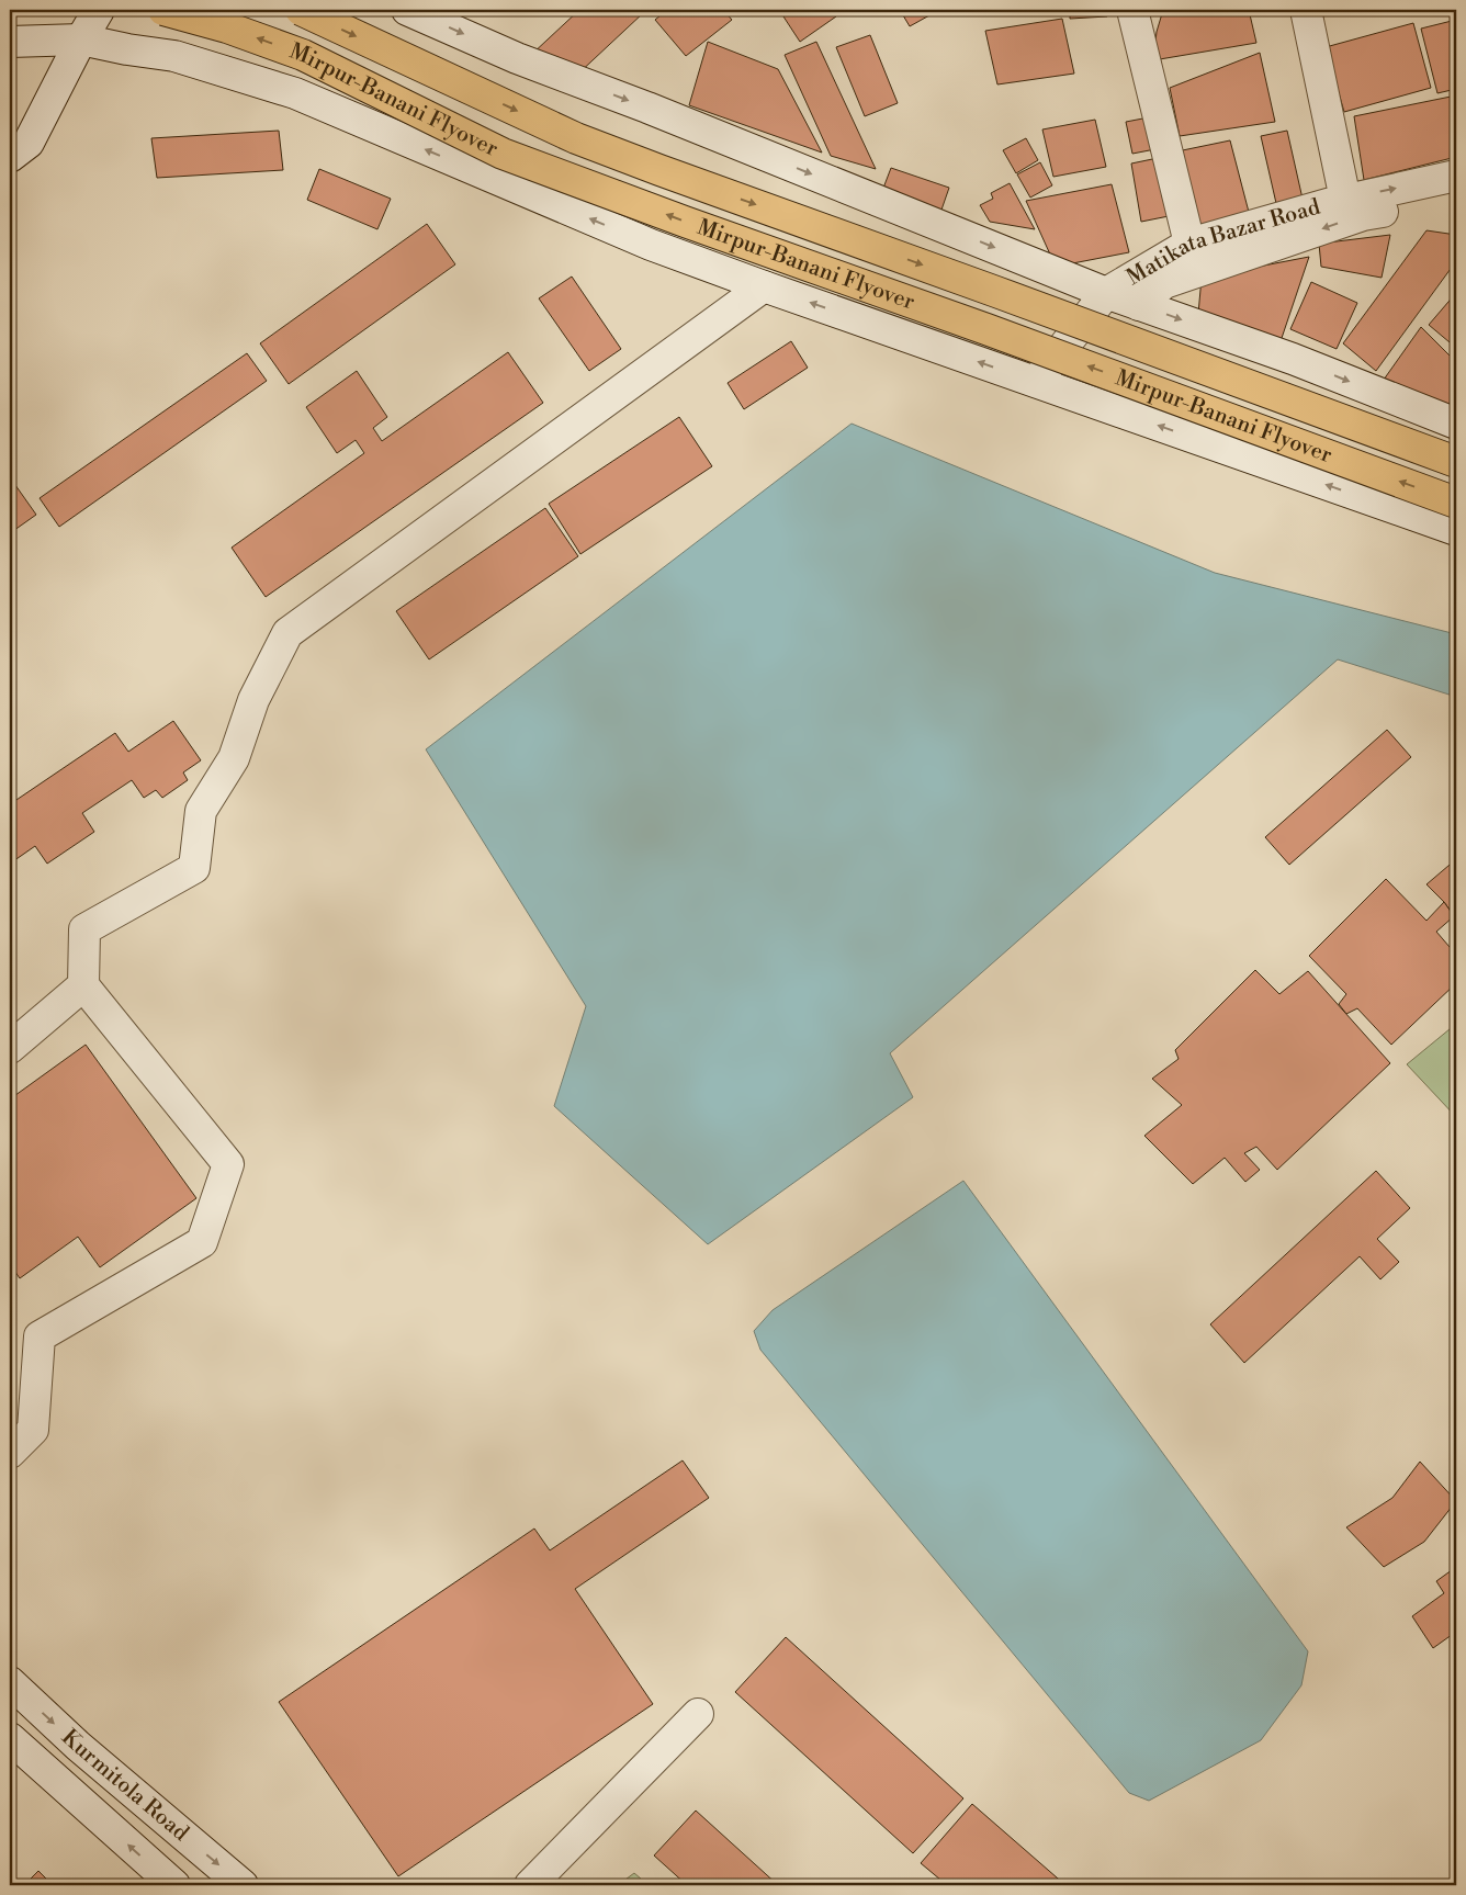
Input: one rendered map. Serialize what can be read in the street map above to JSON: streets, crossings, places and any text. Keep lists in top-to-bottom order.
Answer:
{
  "streets": {
    "main road": ["Mirpur-Banani Flyover"],
    "street": ["Matikata Bazar Road", "Kurmitola Road"]
  }
}
